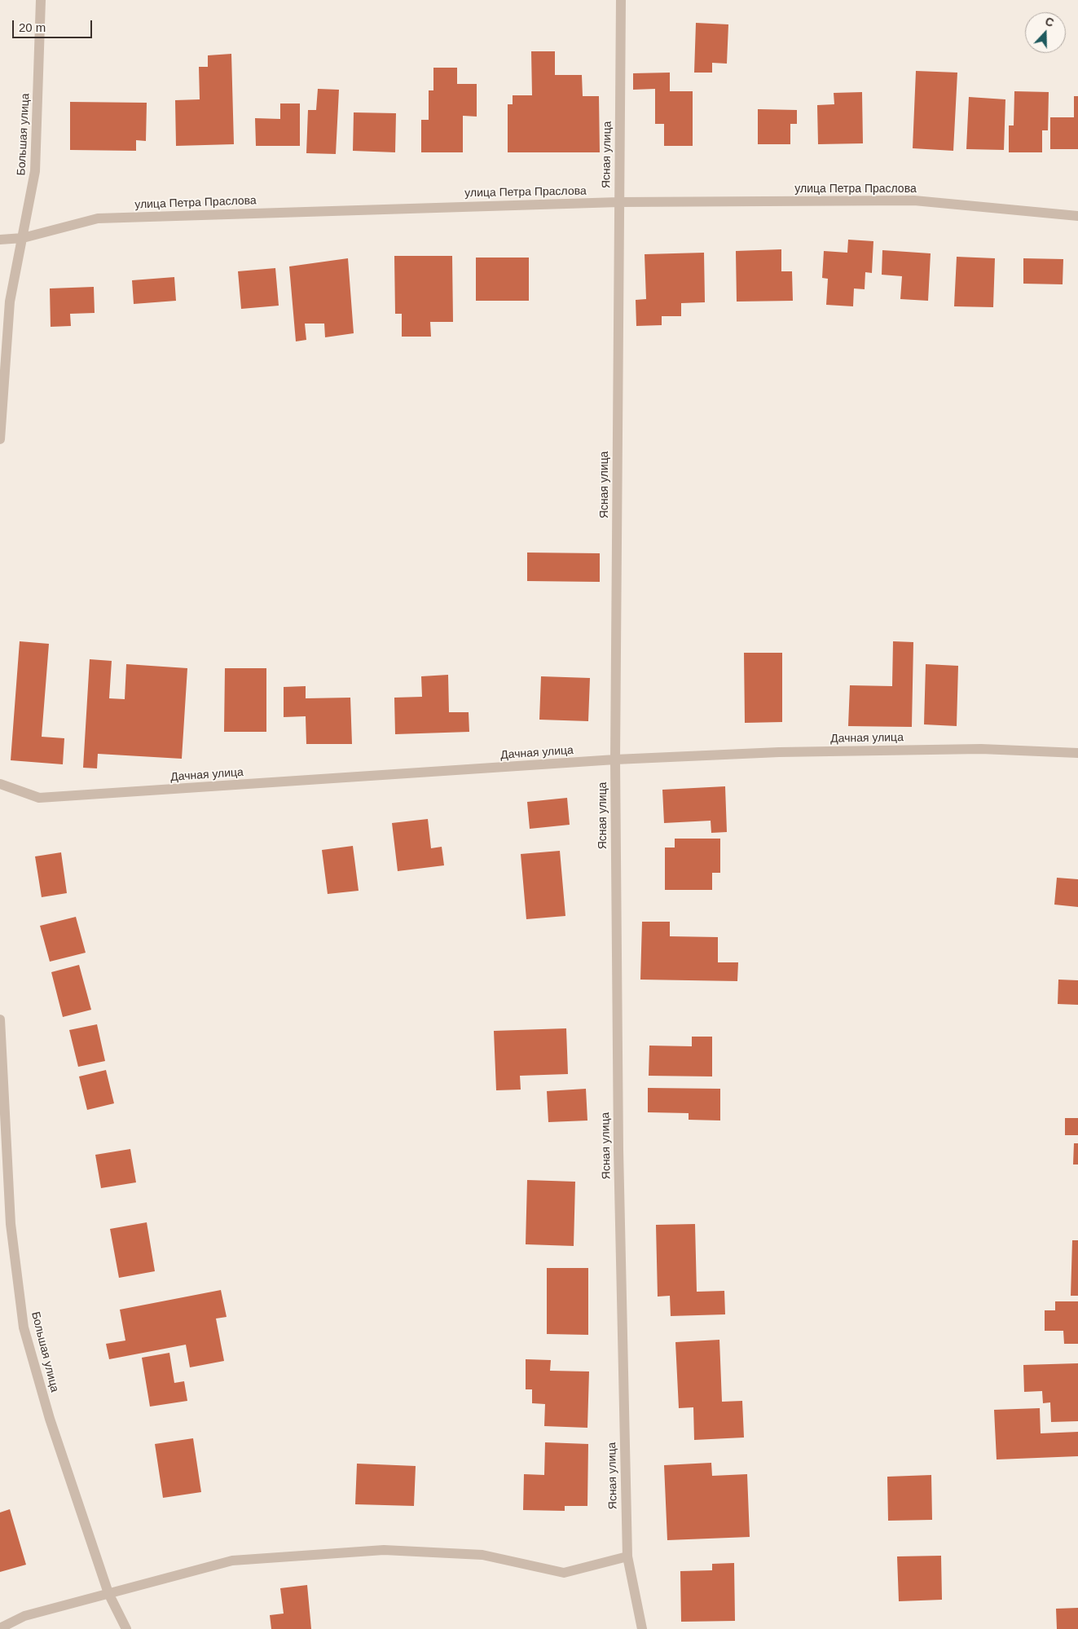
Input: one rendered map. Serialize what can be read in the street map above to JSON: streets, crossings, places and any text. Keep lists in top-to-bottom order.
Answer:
{
  "streets": {
    "street": [
      "Большая улица",
      "Ясная улица",
      "улица Петра Праслова",
      "Дачная улица"
    ]
  },
  "crossings": [
    ["Большая улица", "улица Петра Праслова"],
    ["Ясная улица", "улица Петра Праслова"],
    ["Ясная улица", "Дачная улица"]
  ],
  "scale_bar": "20 m",
  "north": "top"
}
